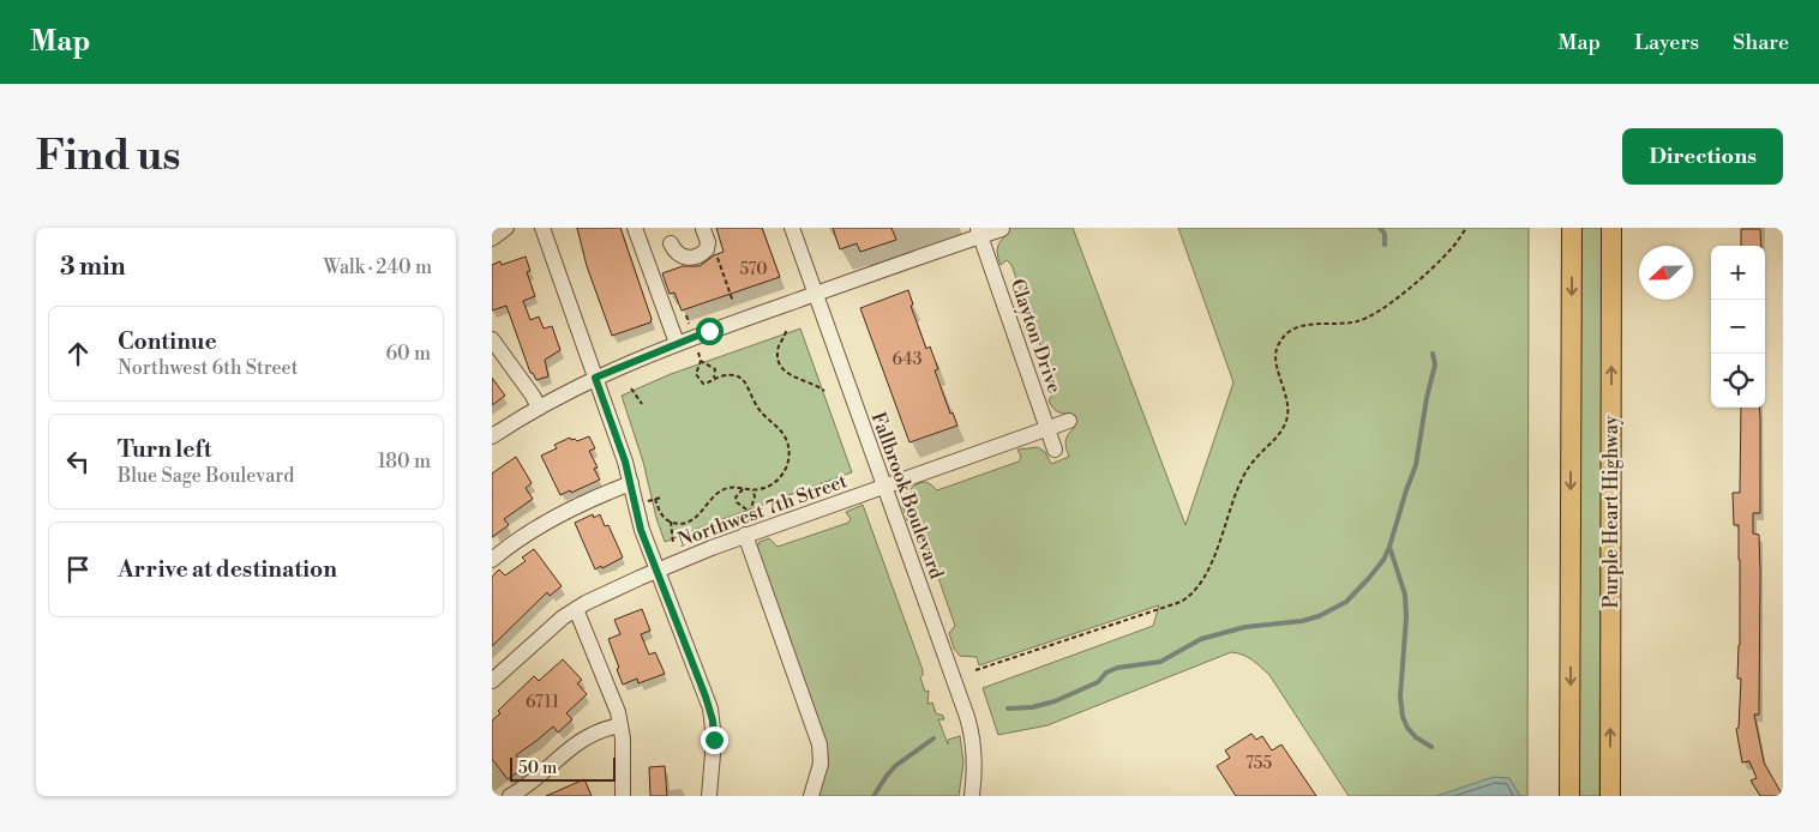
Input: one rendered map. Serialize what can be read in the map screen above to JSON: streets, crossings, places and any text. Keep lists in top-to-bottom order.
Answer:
{
  "streets": {
    "main road": ["Purple Heart Highway"],
    "street": ["Clayton Drive", "Fallbrook Boulevard", "Northwest 7th Street"]
  },
  "crossings": [
    ["Clayton Drive", "Northwest 7th Street"],
    ["Fallbrook Boulevard", "Northwest 7th Street"]
  ],
  "house_numbers": [
    "570",
    "643",
    "6711",
    "755"
  ],
  "scale_bar": "50 m",
  "north": "left",
  "page": {
    "header": "Map",
    "nav": ["Map", "Layers", "Share"],
    "buttons": "Directions",
    "title": "Find us",
    "heading": ["3 min", "Walk · 240 m"],
    "map_buttons": ["+", "−"],
    "list": [
      ["Continue", "Northwest 6th Street", "60 m"],
      ["Turn left", "Blue Sage Boulevard", "180 m"],
      "Arrive at destination"
    ],
    "scale": "50 m"
  }
}
